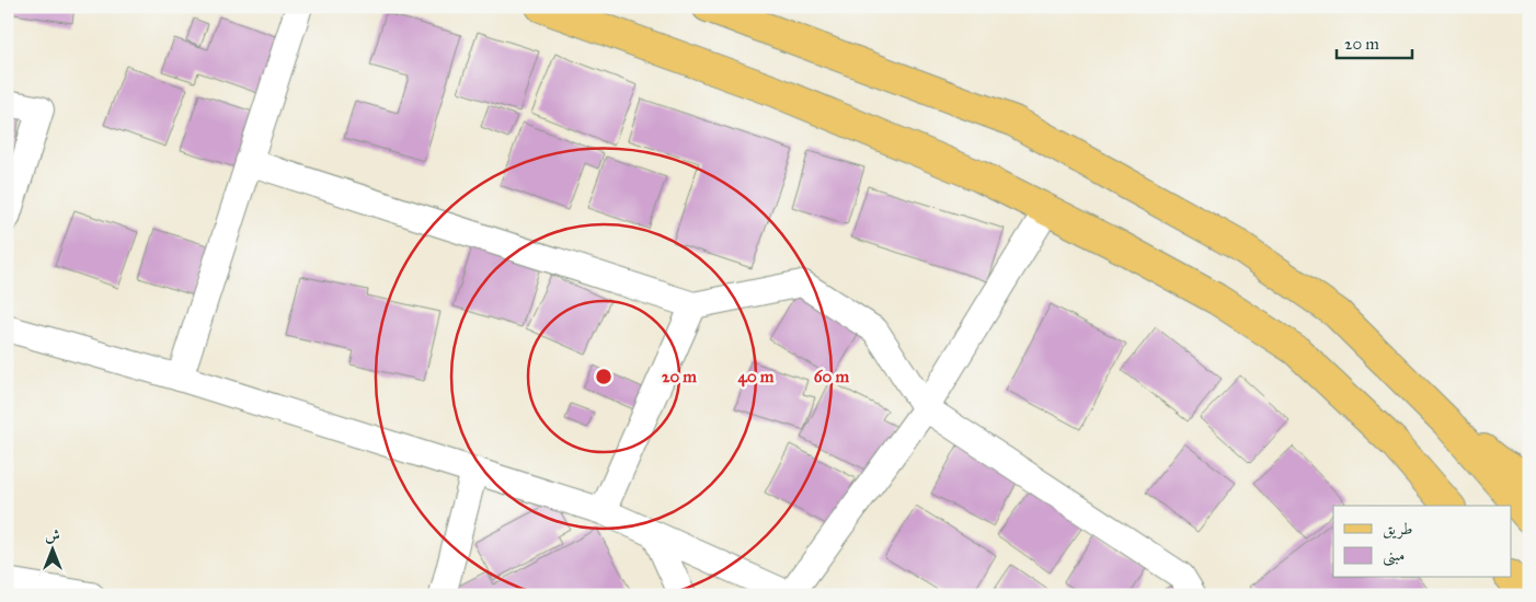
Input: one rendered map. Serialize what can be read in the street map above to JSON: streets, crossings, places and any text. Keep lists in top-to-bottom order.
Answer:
{
  "legend": ["طريق", "مبنى"],
  "scale_bar": "20 m",
  "north": "top",
  "rings": ["20 m", "40 m", "60 m"]
}
